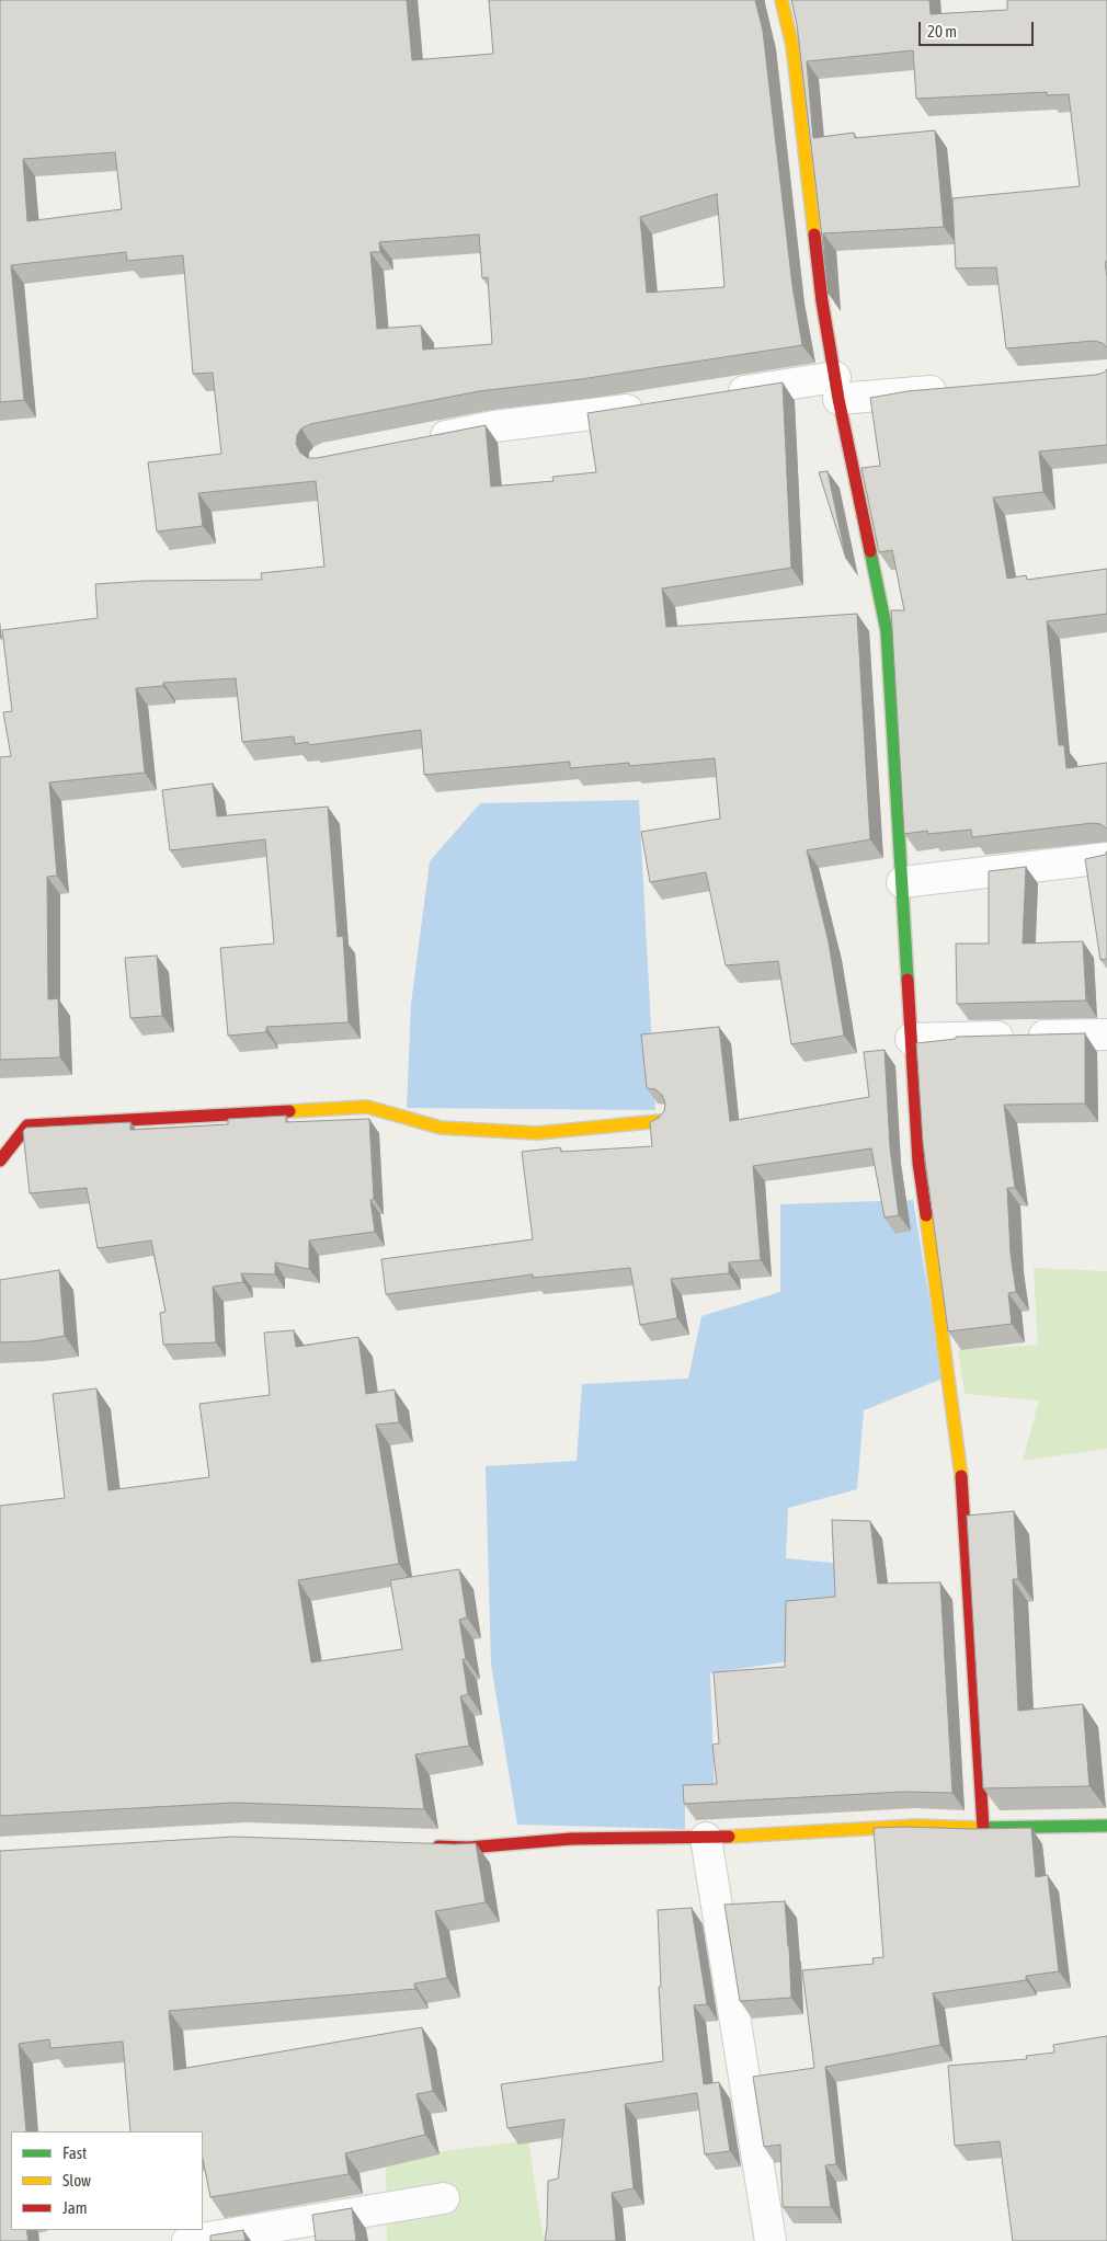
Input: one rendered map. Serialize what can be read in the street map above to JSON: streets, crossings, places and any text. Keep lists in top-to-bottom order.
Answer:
{
  "legend": ["Fast", "Slow", "Jam"],
  "scale_bar": "20 m"
}
